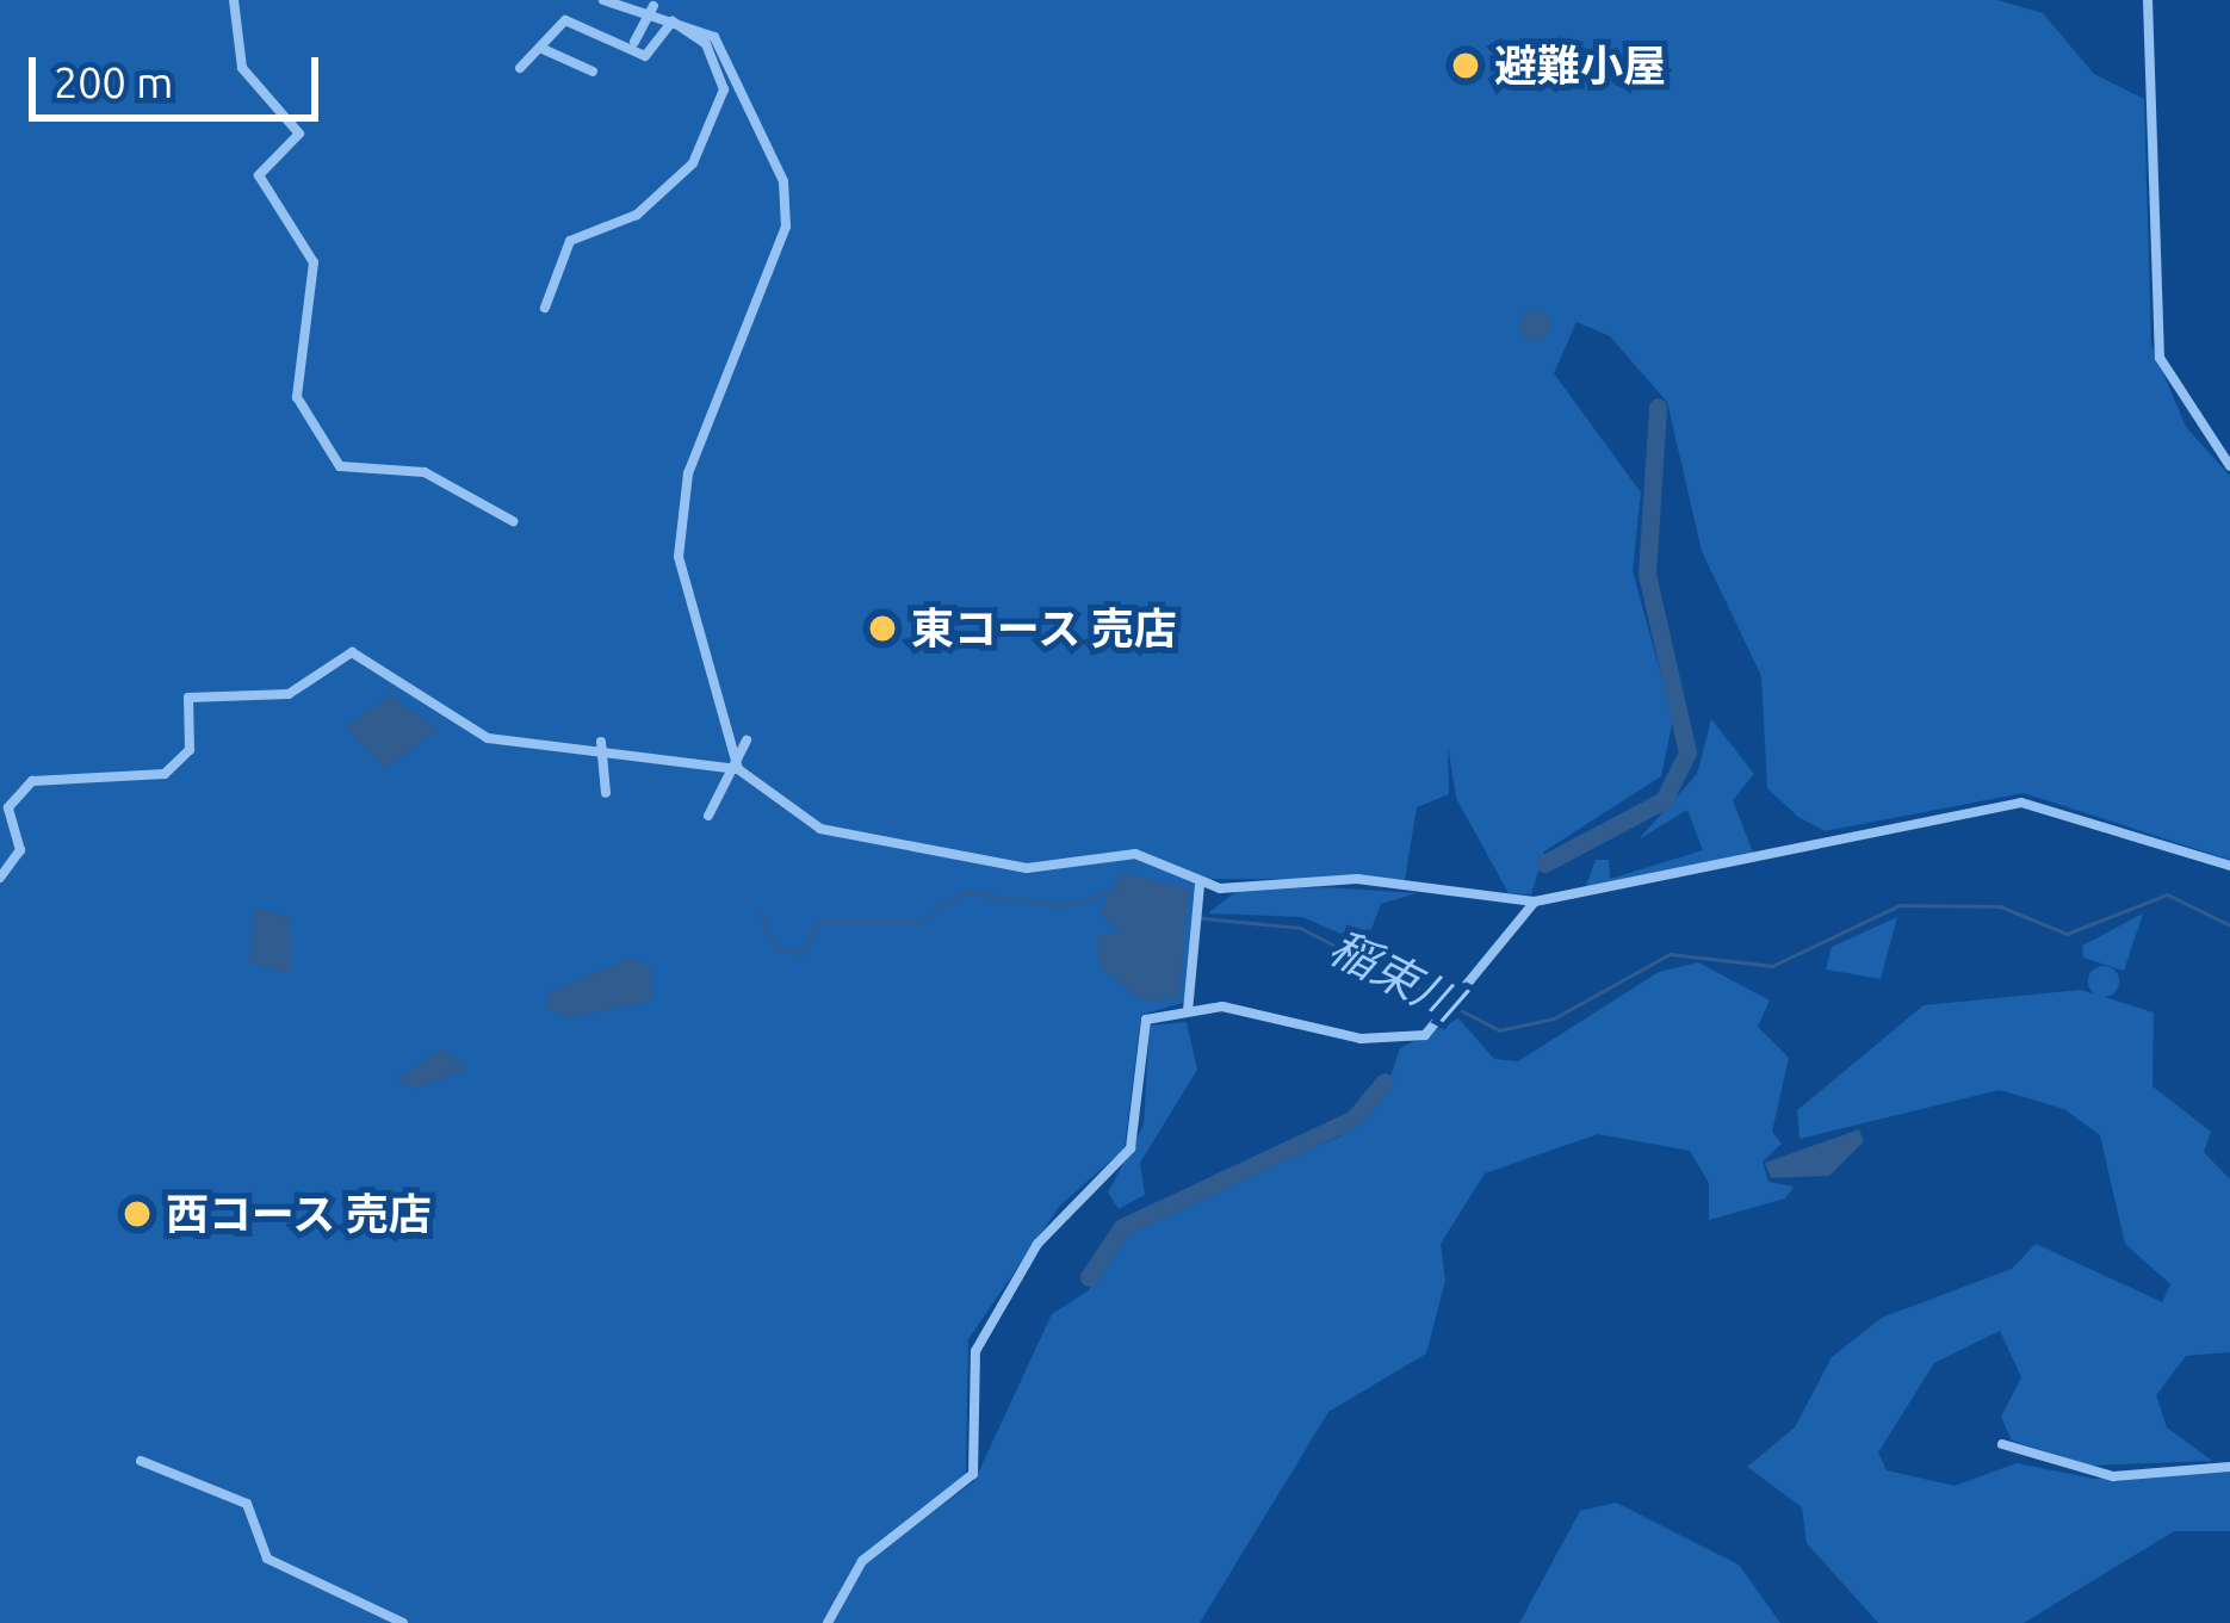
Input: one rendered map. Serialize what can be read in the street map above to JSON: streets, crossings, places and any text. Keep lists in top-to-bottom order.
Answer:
{
  "water": ["稲束川"],
  "places": ["避難小屋", "東コース 売店", "西コース 売店"],
  "scale_bar": "200 m"
}
